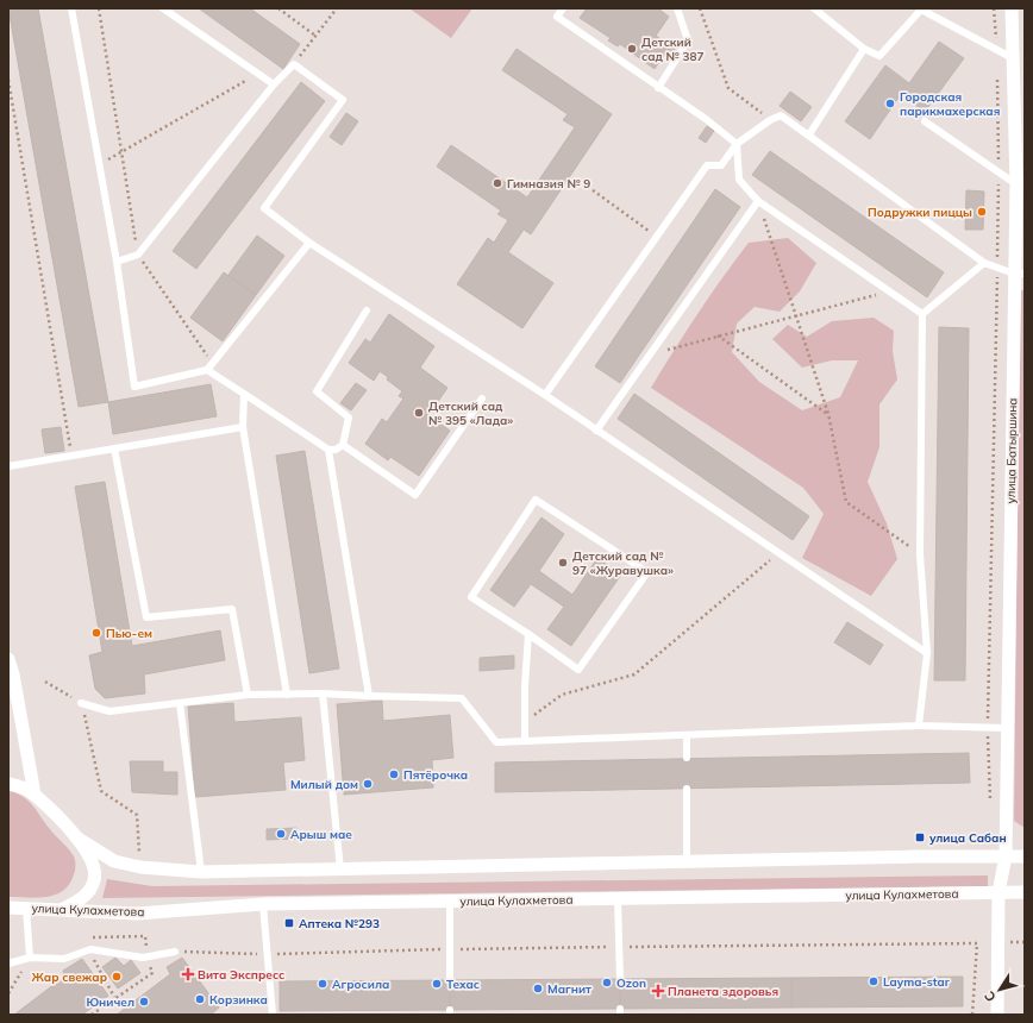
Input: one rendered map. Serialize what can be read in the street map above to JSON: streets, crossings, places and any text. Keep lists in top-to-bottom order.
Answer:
{
  "streets": {
    "main road": ["улица Батыршина", "улица Кулахметова"]
  },
  "crossings": [
    ["улица Батыршина", "улица Кулахметова"]
  ],
  "places": {
    "other": [
      "Детский сад № 387",
      "Городская парикмахерская",
      "Гимназия № 9",
      "Подружки пиццы",
      "Детский сад № 395 «Лада»",
      "Детский сад № 97 «Журавушка»",
      "Пью-ем",
      "Пятёрочка",
      "Милый дом",
      "Арыш мае",
      "Жар свежар",
      "Layma-star",
      "Ozon",
      "Агросила",
      "Техас",
      "Магнит",
      "Корзинка",
      "Юничел"
    ],
    "transit": ["улица Сабан", "Аптека №293"],
    "health": ["Вита Экспресс", "Планета здоровья"]
  },
  "north": "bottom left"
}
